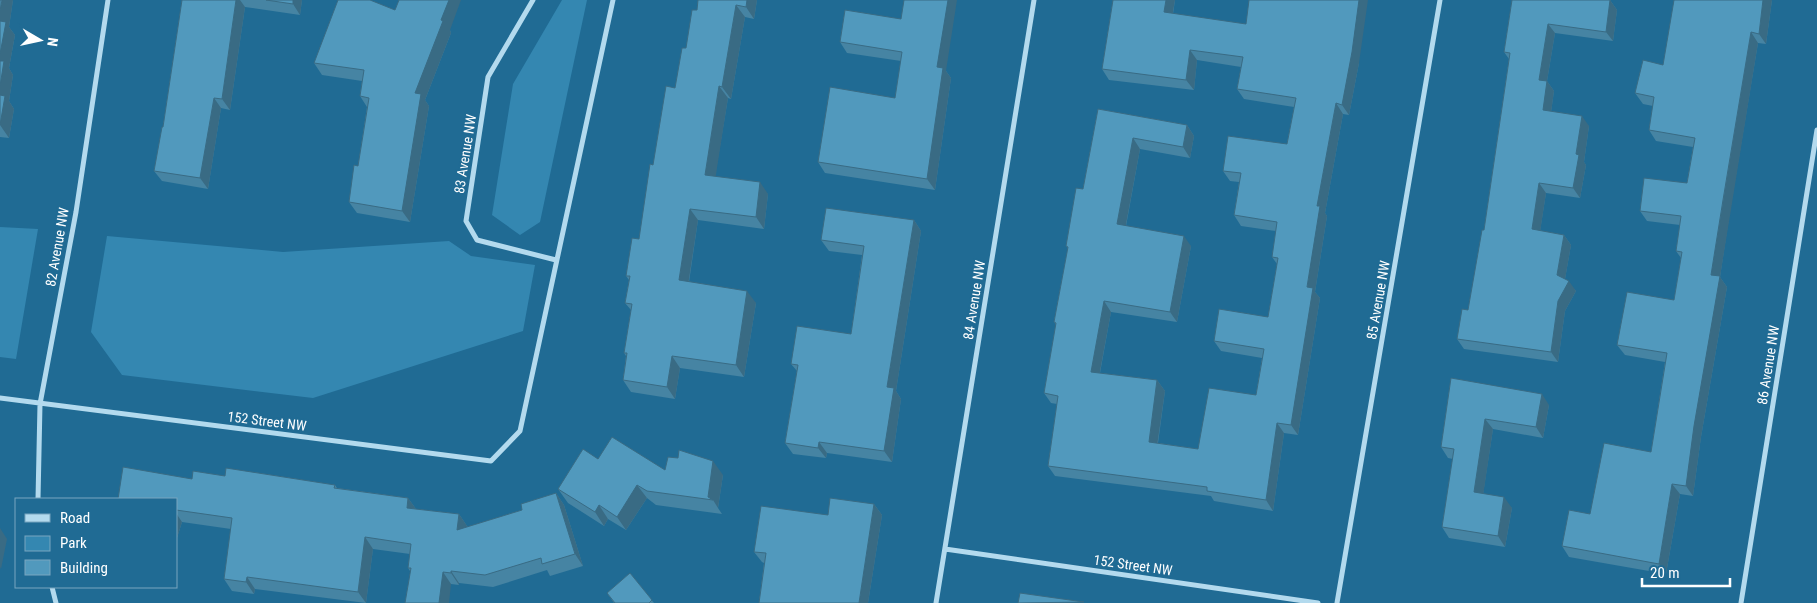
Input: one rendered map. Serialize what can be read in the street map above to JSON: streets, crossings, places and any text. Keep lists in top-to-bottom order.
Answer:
{
  "streets": {
    "street": [
      "83 Avenue NW",
      "82 Avenue NW",
      "84 Avenue NW",
      "85 Avenue NW",
      "86 Avenue NW",
      "152 Street NW"
    ]
  },
  "crossings": [
    ["83 Avenue NW", "152 Street NW"],
    ["82 Avenue NW", "152 Street NW"],
    ["84 Avenue NW", "152 Street NW"]
  ],
  "legend": ["Road", "Park", "Building"],
  "scale_bar": "20 m",
  "north": "right"
}
